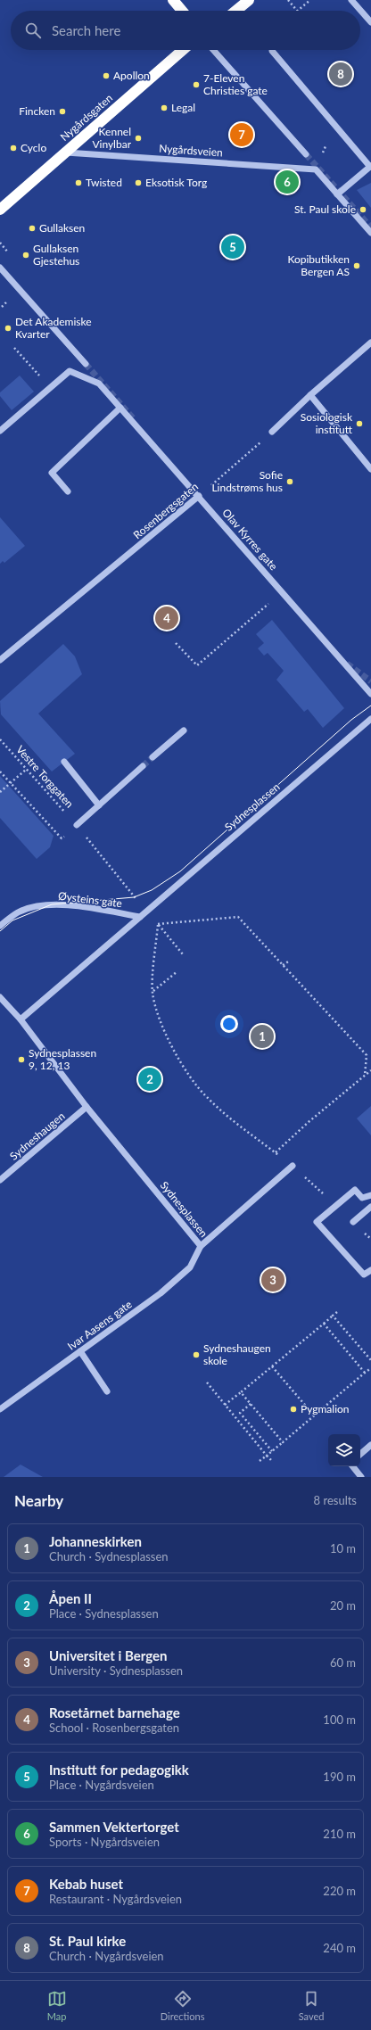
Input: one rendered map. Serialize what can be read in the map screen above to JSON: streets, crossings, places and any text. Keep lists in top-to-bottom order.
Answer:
{
  "streets": {
    "highway": ["Nygårdsgaten"],
    "street": [
      "Nygårdsveien",
      "Rosenbergsgaten",
      "Olav Kyrres gate",
      "Sydnesplassen",
      "Øysteins gate",
      "Sydneshaugen",
      "Ivar Aasens gate"
    ],
    "path": ["Vestre Torggaten"]
  },
  "crossings": [
    ["Nygårdsgaten", "Nygårdsveien"],
    ["Rosenbergsgaten", "Olav Kyrres gate"],
    ["Vestre Torggaten", "Øysteins gate"],
    ["Sydnesplassen", "Øysteins gate"],
    ["Sydnesplassen", "Sydneshaugen"],
    ["Sydnesplassen", "Ivar Aasens gate"]
  ],
  "places": [
    "Apollon",
    "7-Eleven Christies gate",
    "Legal",
    "Fincken",
    "Kennel Vinylbar",
    "Cyclo",
    "Twisted",
    "Eksotisk Torg",
    "St. Paul skole",
    "Gullaksen",
    "Gullaksen Gjestehus",
    "Kopibutikken Bergen AS",
    "Det Akademiske Kvarter",
    "Sosiologisk institutt",
    "Sofie Lindstrøms hus",
    "Sydnesplassen 9, 12, 13",
    "Sydneshaugen skole",
    "Pygmalion"
  ],
  "page": {
    "search": "Search here",
    "pins": [
      "8",
      "7",
      "6",
      "5",
      "4",
      "1",
      "2",
      "3"
    ],
    "heading": ["Nearby", "8 results"],
    "list": [
      {
        "mark": "1",
        "name": "Johanneskirken",
        "note": "Church · Sydnesplassen",
        "value": "10 m"
      },
      {
        "mark": "2",
        "name": "Åpen II",
        "note": "Place · Sydnesplassen",
        "value": "20 m"
      },
      {
        "mark": "3",
        "name": "Universitet i Bergen",
        "note": "University · Sydnesplassen",
        "value": "60 m"
      },
      {
        "mark": "4",
        "name": "Rosetårnet barnehage",
        "note": "School · Rosenbergsgaten",
        "value": "100 m"
      },
      {
        "mark": "5",
        "name": "Institutt for pedagogikk",
        "note": "Place · Nygårdsveien",
        "value": "190 m"
      },
      {
        "mark": "6",
        "name": "Sammen Vektertorget",
        "note": "Sports · Nygårdsveien",
        "value": "210 m"
      },
      {
        "mark": "7",
        "name": "Kebab huset",
        "note": "Restaurant · Nygårdsveien",
        "value": "220 m"
      },
      {
        "mark": "8",
        "name": "St. Paul kirke",
        "note": "Church · Nygårdsveien",
        "value": "240 m"
      }
    ],
    "nav": ["Map", "Directions", "Saved"]
  }
}
